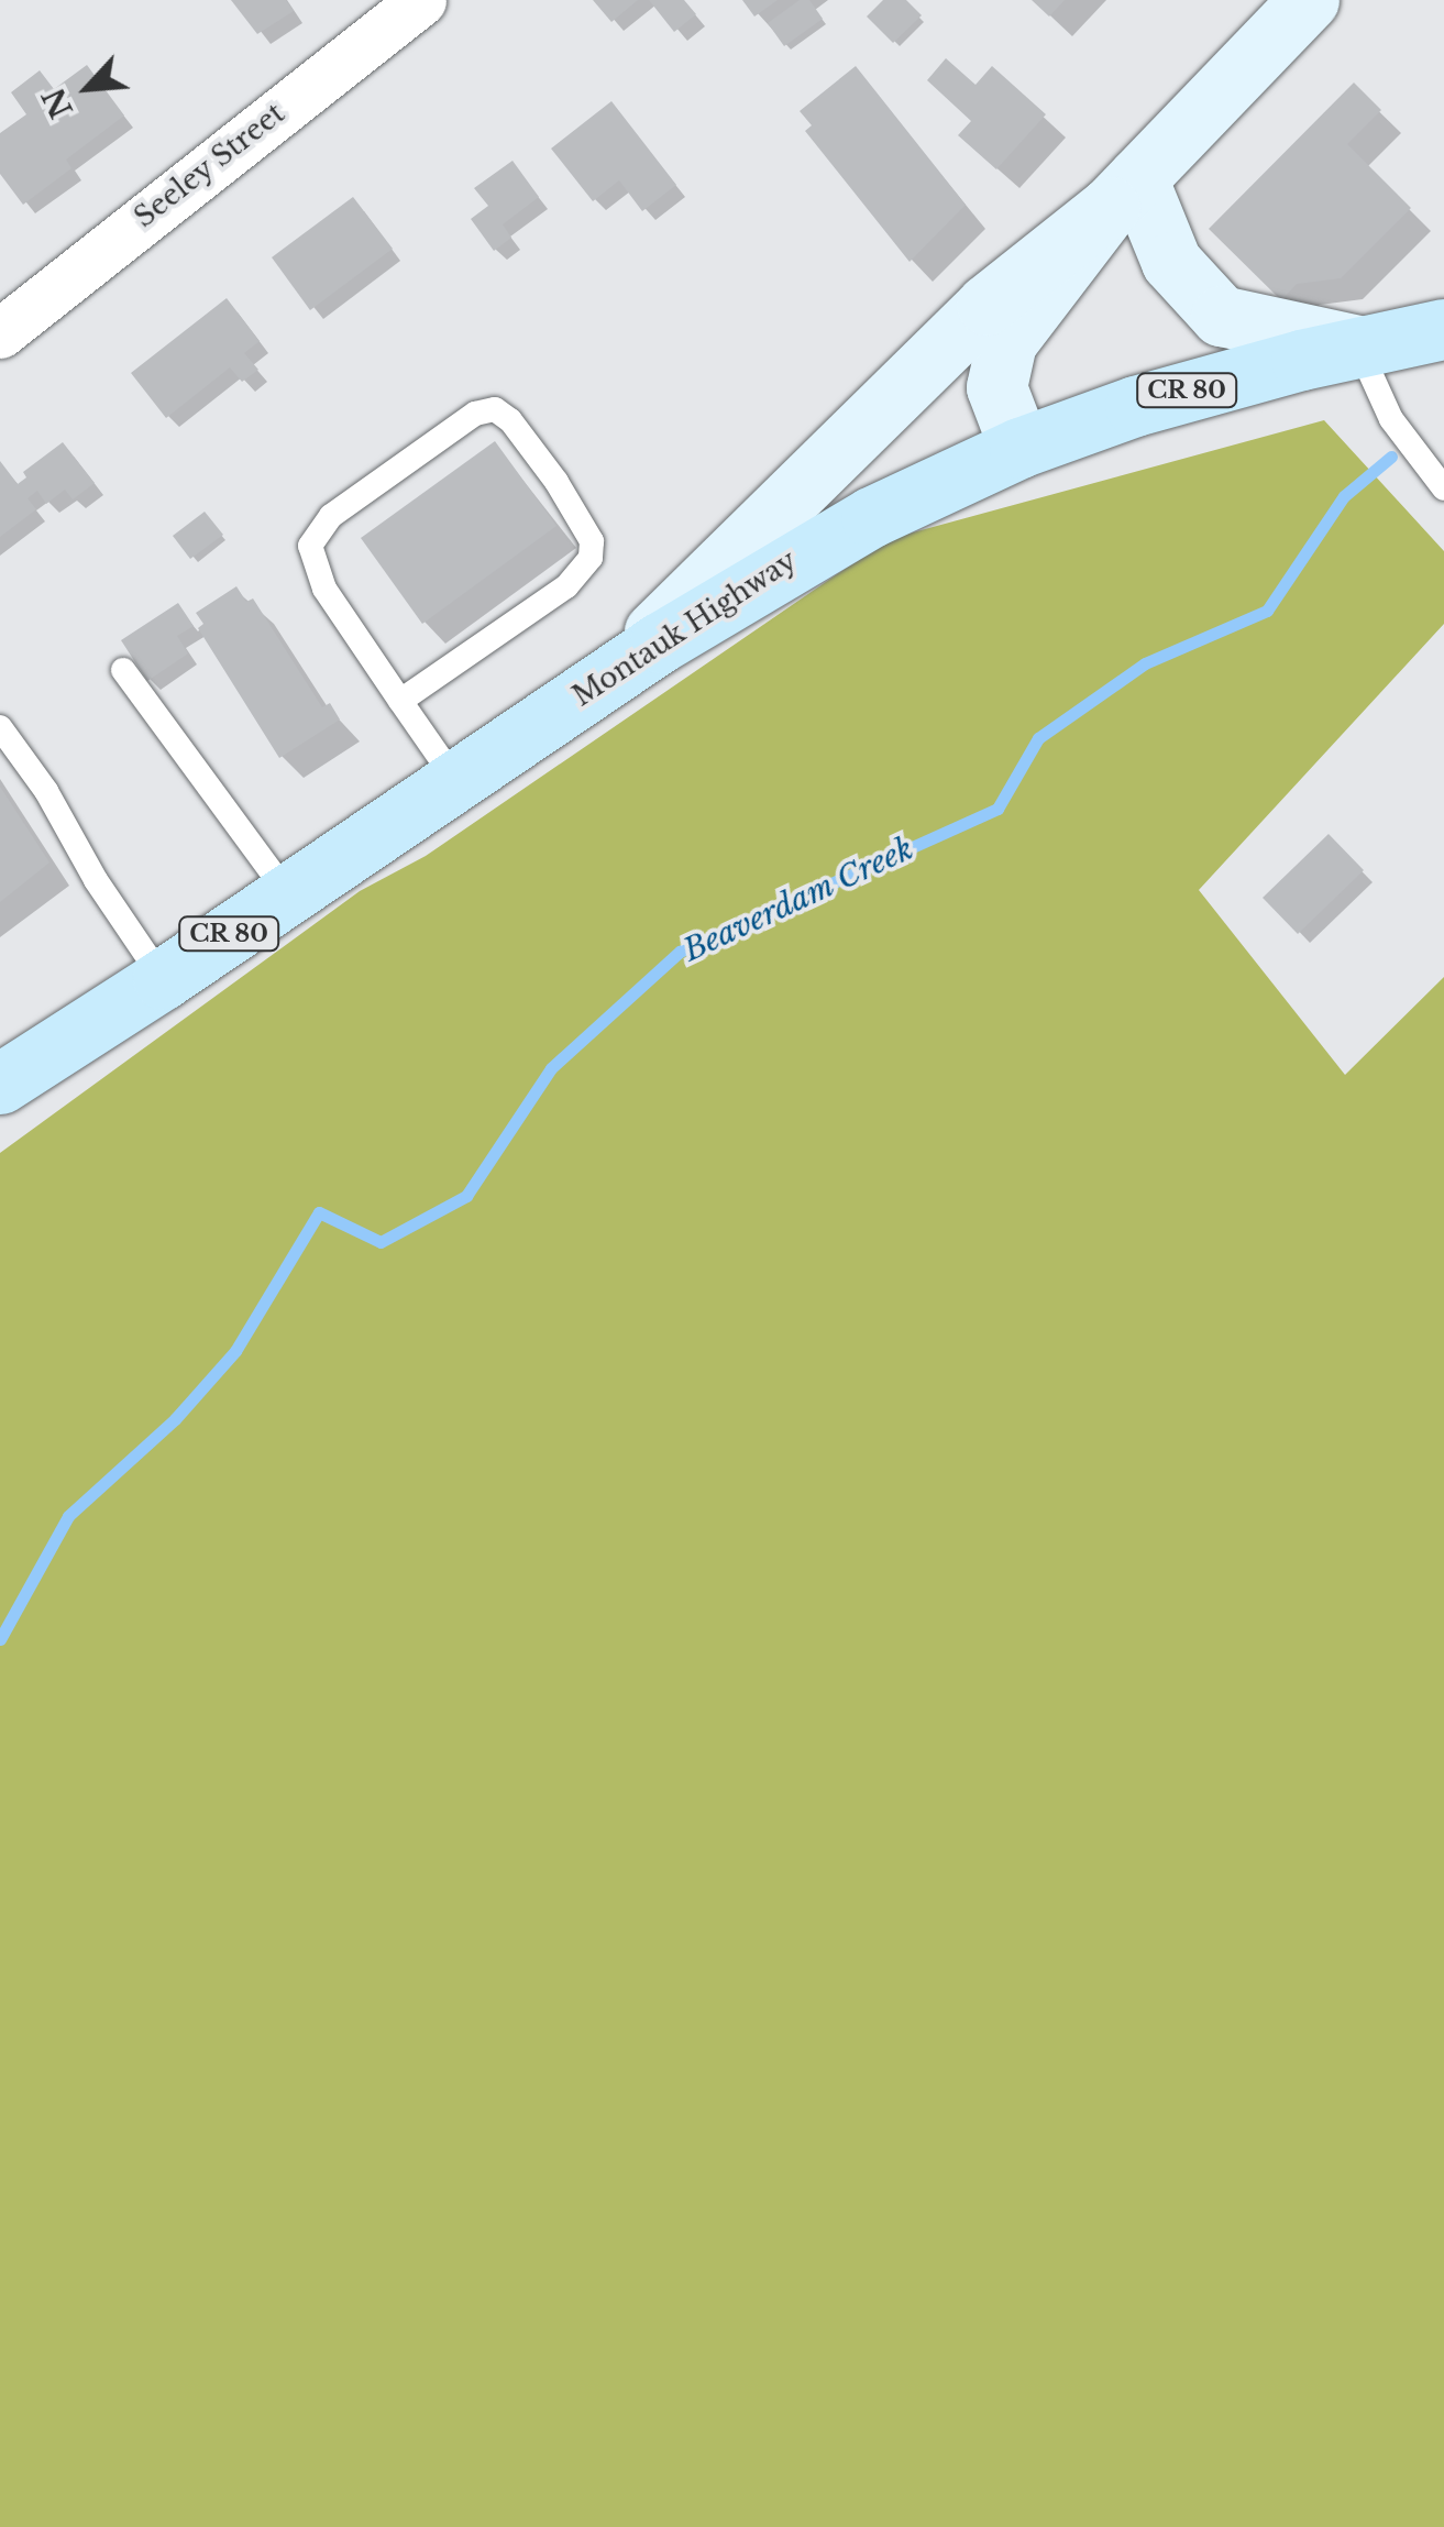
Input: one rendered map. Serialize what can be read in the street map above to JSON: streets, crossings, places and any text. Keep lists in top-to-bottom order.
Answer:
{
  "streets": {
    "main road": ["CR 80", "Montauk Highway"],
    "street": ["Seeley Street"]
  },
  "water": ["Beaverdam Creek"],
  "north": "bottom left"
}
